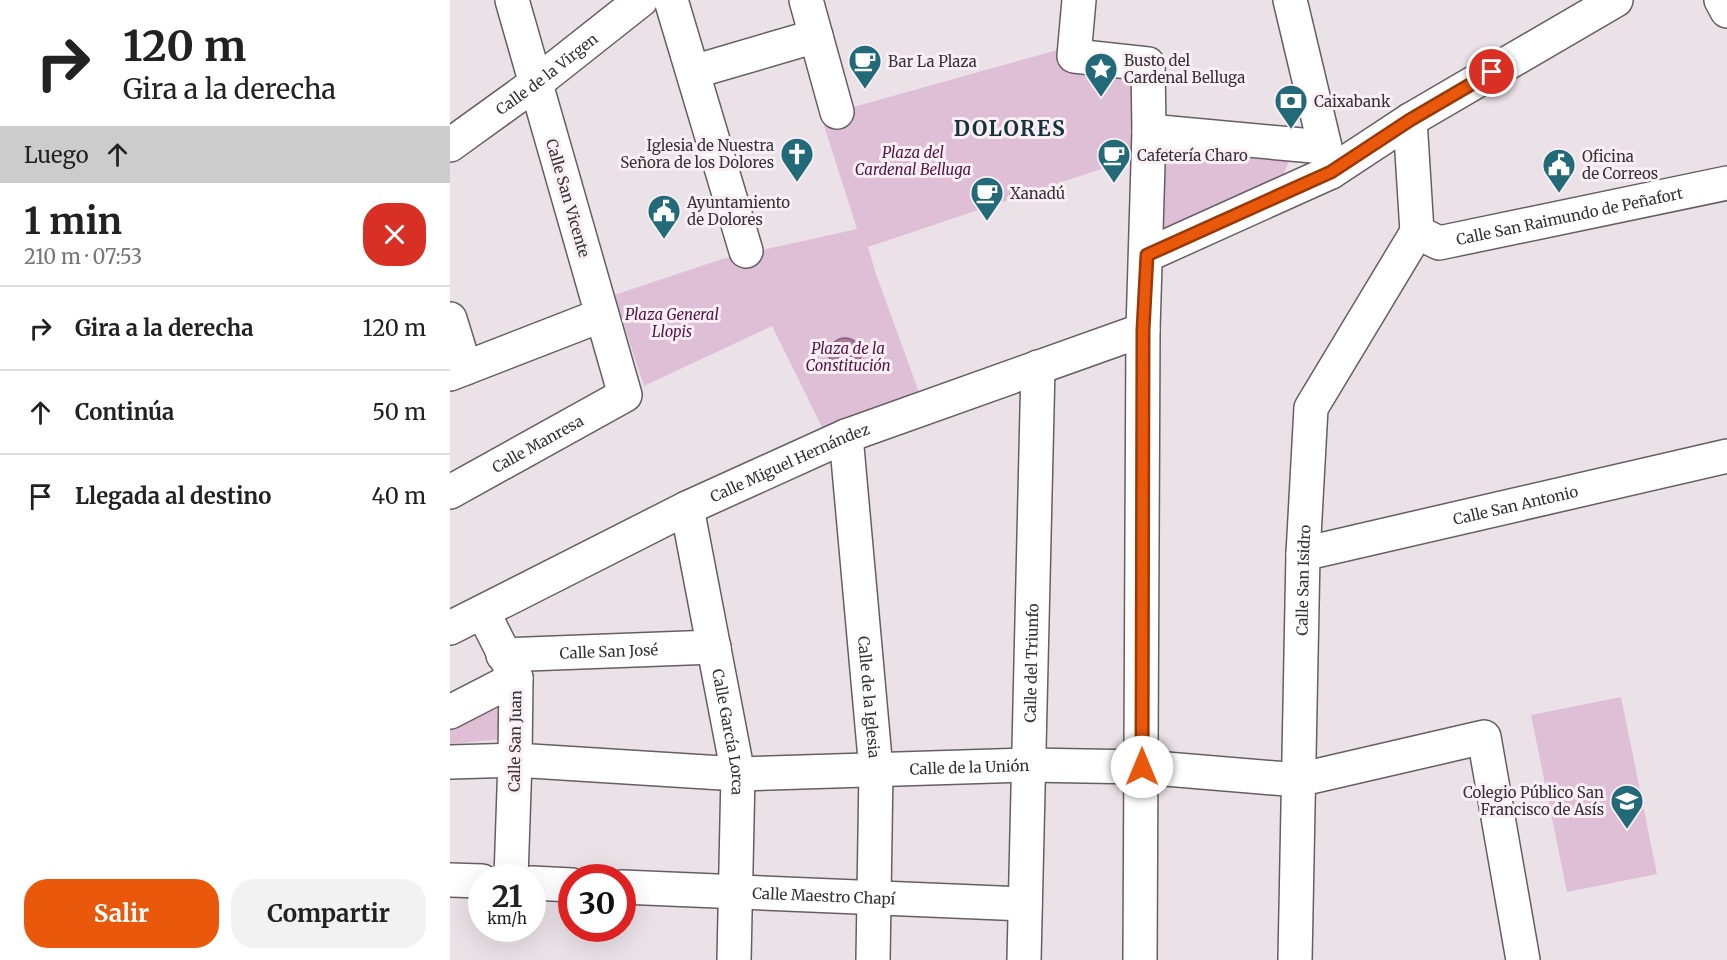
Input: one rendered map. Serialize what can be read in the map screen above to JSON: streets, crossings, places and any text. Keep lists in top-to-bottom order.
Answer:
{
  "streets": {
    "street": [
      "Calle de la Virgen",
      "Calle San Vicente",
      "Calle San Raimundo de Peñafort",
      "Calle Manresa",
      "Calle Miguel Hernández",
      "Calle San Antonio",
      "Calle San Isidro",
      "Calle San José",
      "Calle del Triunfo",
      "Calle de la Iglesia",
      "Calle García Lorca",
      "Calle San Juan",
      "Calle de la Unión",
      "Calle Maestro Chapí"
    ]
  },
  "crossings": [
    ["Calle de la Virgen", "Calle San Vicente"],
    ["Calle San Vicente", "Calle Manresa"],
    ["Calle San Raimundo de Peñafort", "Calle San Isidro"],
    ["Calle Miguel Hernández", "Calle del Triunfo"],
    ["Calle Miguel Hernández", "Calle de la Iglesia"],
    ["Calle Miguel Hernández", "Calle García Lorca"],
    ["Calle Miguel Hernández", "Calle San Juan"],
    ["Calle San Antonio", "Calle San Isidro"],
    ["Calle San Isidro", "Calle de la Unión"],
    ["Calle San José", "Calle García Lorca"],
    ["Calle San José", "Calle San Juan"],
    ["Calle del Triunfo", "Calle de la Unión"],
    ["Calle del Triunfo", "Calle Maestro Chapí"],
    ["Calle de la Iglesia", "Calle de la Unión"],
    ["Calle de la Iglesia", "Calle Maestro Chapí"],
    ["Calle García Lorca", "Calle de la Unión"],
    ["Calle García Lorca", "Calle Maestro Chapí"],
    ["Calle San Juan", "Calle de la Unión"]
  ],
  "districts": ["DOLORES"],
  "parks": ["Plaza del Cardenal Belluga", "Plaza General Llopis", "Plaza de la Constitución"],
  "places": {
    "cafe": ["Bar La Plaza", "Cafetería Charo", "Xanadú"],
    "place": ["Busto del Cardenal Belluga"],
    "bank": ["Caixabank"],
    "church": ["Iglesia de Nuestra Señora de los Dolores"],
    "public building": ["Oficina de Correos", "Ayuntamiento de Dolores"],
    "school or university": ["Colegio Público San Francisco de Asís"]
  },
  "page": {
    "turn": ["120 m", "Gira a la derecha"],
    "then": "Luego",
    "heading": ["1 min", "210 m · 07:53"],
    "list": [
      {
        "name": "Gira a la derecha",
        "value": "120 m"
      },
      {
        "name": "Continúa",
        "value": "50 m"
      },
      {
        "name": "Llegada al destino",
        "value": "40 m"
      }
    ],
    "speed": "21 km/h",
    "limit": "30",
    "buttons": ["Salir", "Compartir"]
  }
}
